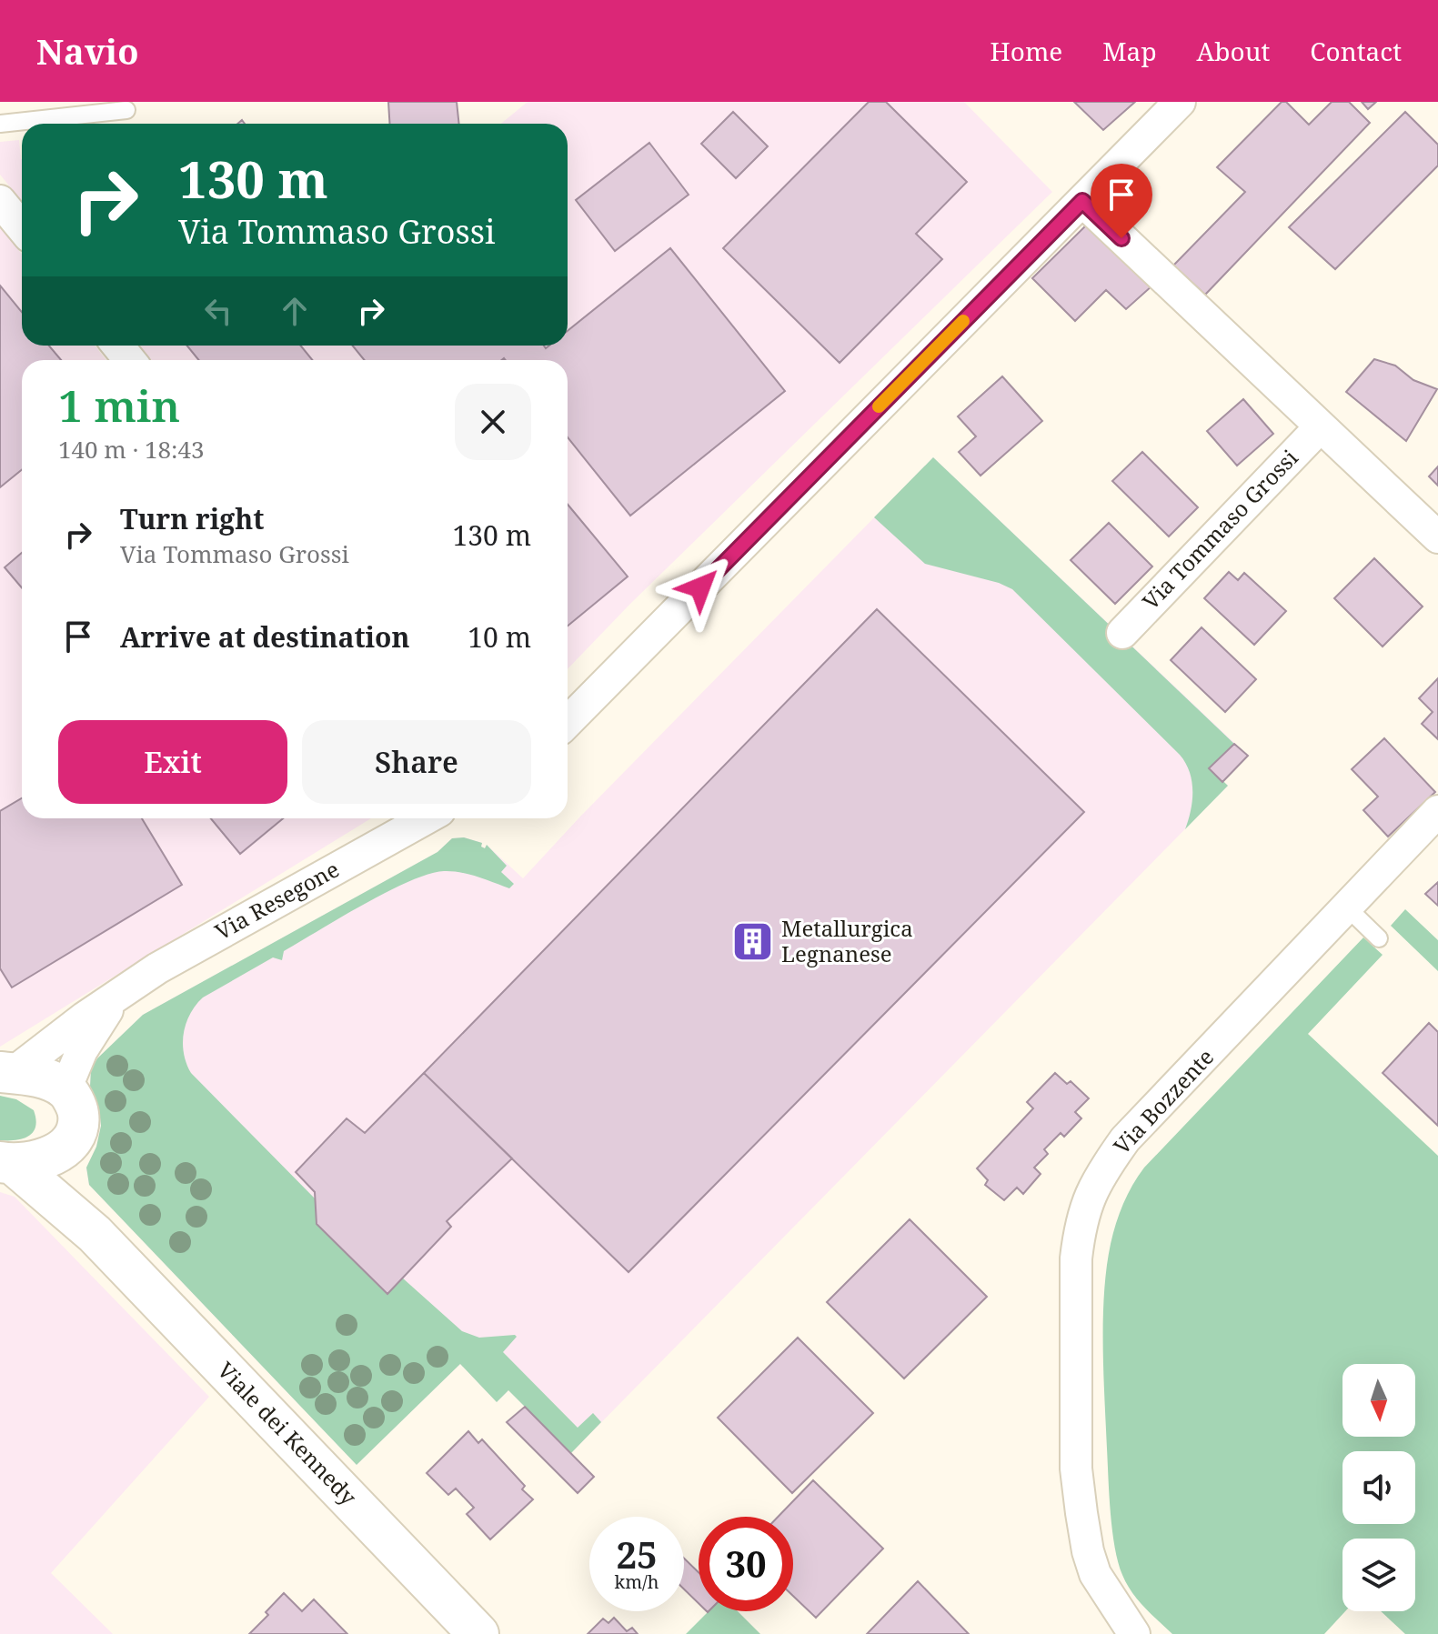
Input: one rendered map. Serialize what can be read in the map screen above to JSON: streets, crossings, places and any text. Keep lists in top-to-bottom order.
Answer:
{
  "streets": {
    "street": [
      "Via Tommaso Grossi",
      "Via Resegone",
      "Via Bozzente",
      "Viale dei Kennedy"
    ]
  },
  "places": {
    "building": ["Metallurgica Legnanese"]
  },
  "north": "bottom",
  "page": {
    "header": "Navio",
    "nav": [
      "Home",
      "Map",
      "About",
      "Contact"
    ],
    "turn": ["130 m", "Via Tommaso Grossi"],
    "heading": ["1 min", "140 m · 18:43"],
    "list": [
      {
        "name": "Turn right",
        "note": "Via Tommaso Grossi",
        "value": "130 m"
      },
      {
        "name": "Arrive at destination",
        "value": "10 m"
      }
    ],
    "buttons": ["Exit", "Share"],
    "speed": "25 km/h",
    "limit": "30"
  }
}
